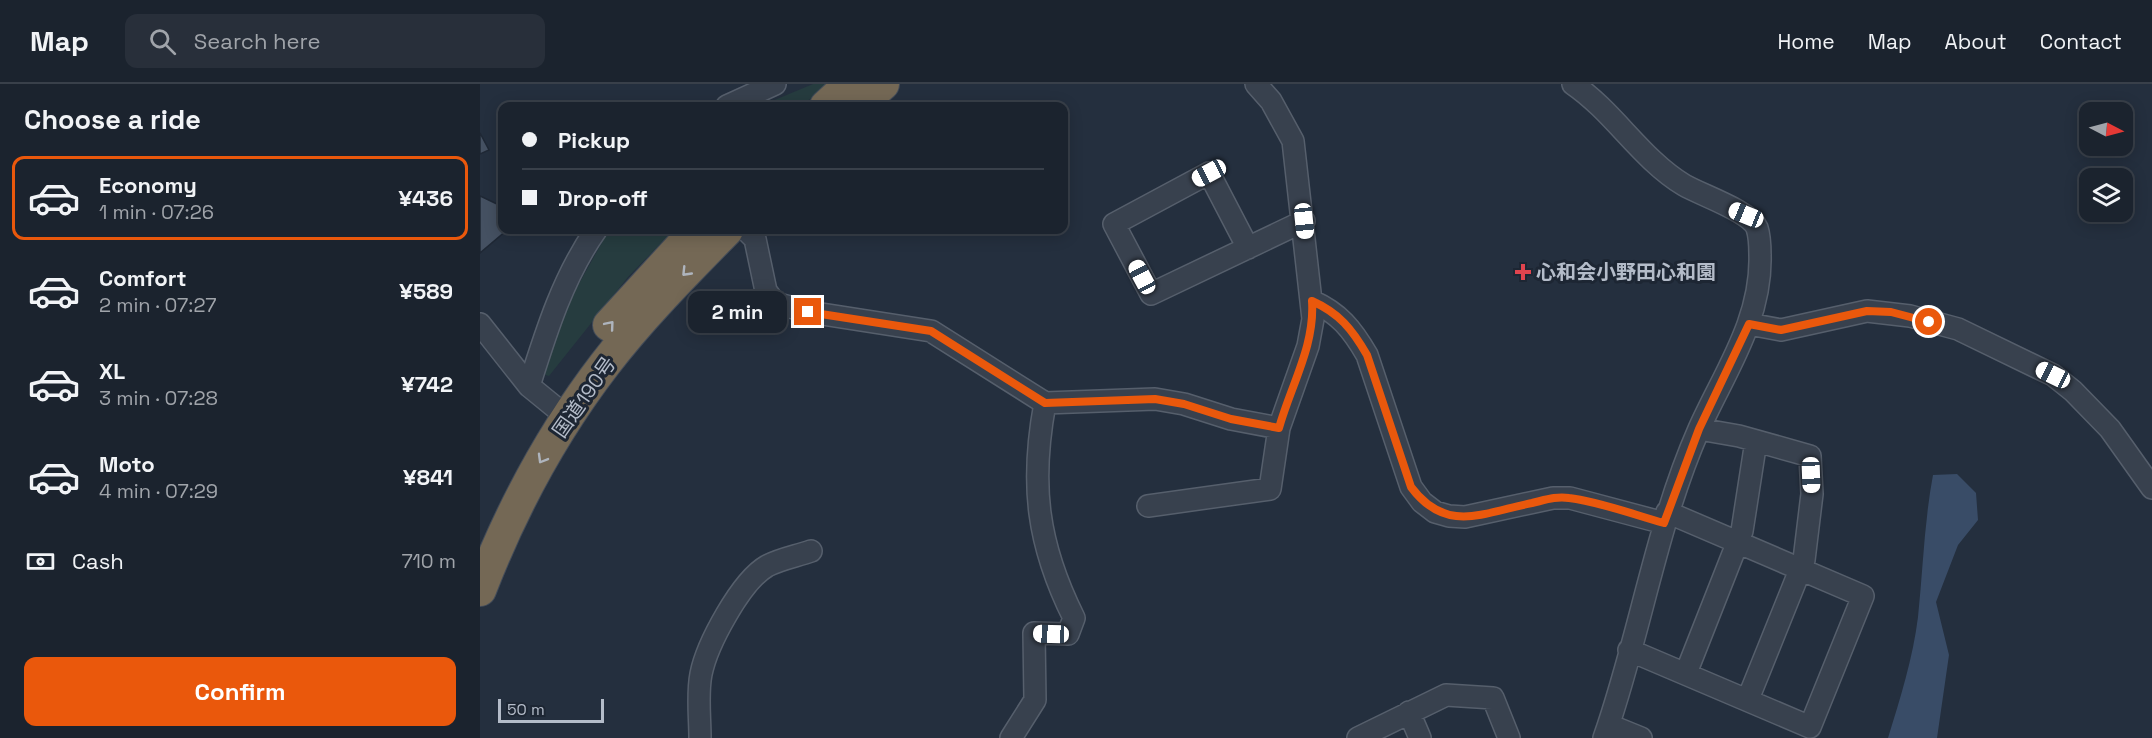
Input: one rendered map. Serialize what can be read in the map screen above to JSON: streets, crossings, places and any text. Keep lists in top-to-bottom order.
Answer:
{
  "streets": {
    "highway": ["国道190号"]
  },
  "places": {
    "health": ["心和会小野田心和園"]
  },
  "scale_bar": "50 m",
  "north": "right",
  "page": {
    "header": "Map",
    "search": "Search here",
    "nav": [
      "Home",
      "Map",
      "About",
      "Contact"
    ],
    "heading": "Choose a ride",
    "banner": ["Pickup", "Drop-off"],
    "list": [
      {
        "name": "Economy",
        "note": "1 min · 07:26",
        "value": "¥436"
      },
      {
        "name": "Comfort",
        "note": "2 min · 07:27",
        "value": "¥589"
      },
      {
        "name": "XL",
        "note": "3 min · 07:28",
        "value": "¥742"
      },
      {
        "name": "Moto",
        "note": "4 min · 07:29",
        "value": "¥841"
      }
    ],
    "bubble": "2 min",
    "pay": ["Cash", "710 m"],
    "buttons": "Confirm",
    "scale": "50 m"
  }
}
